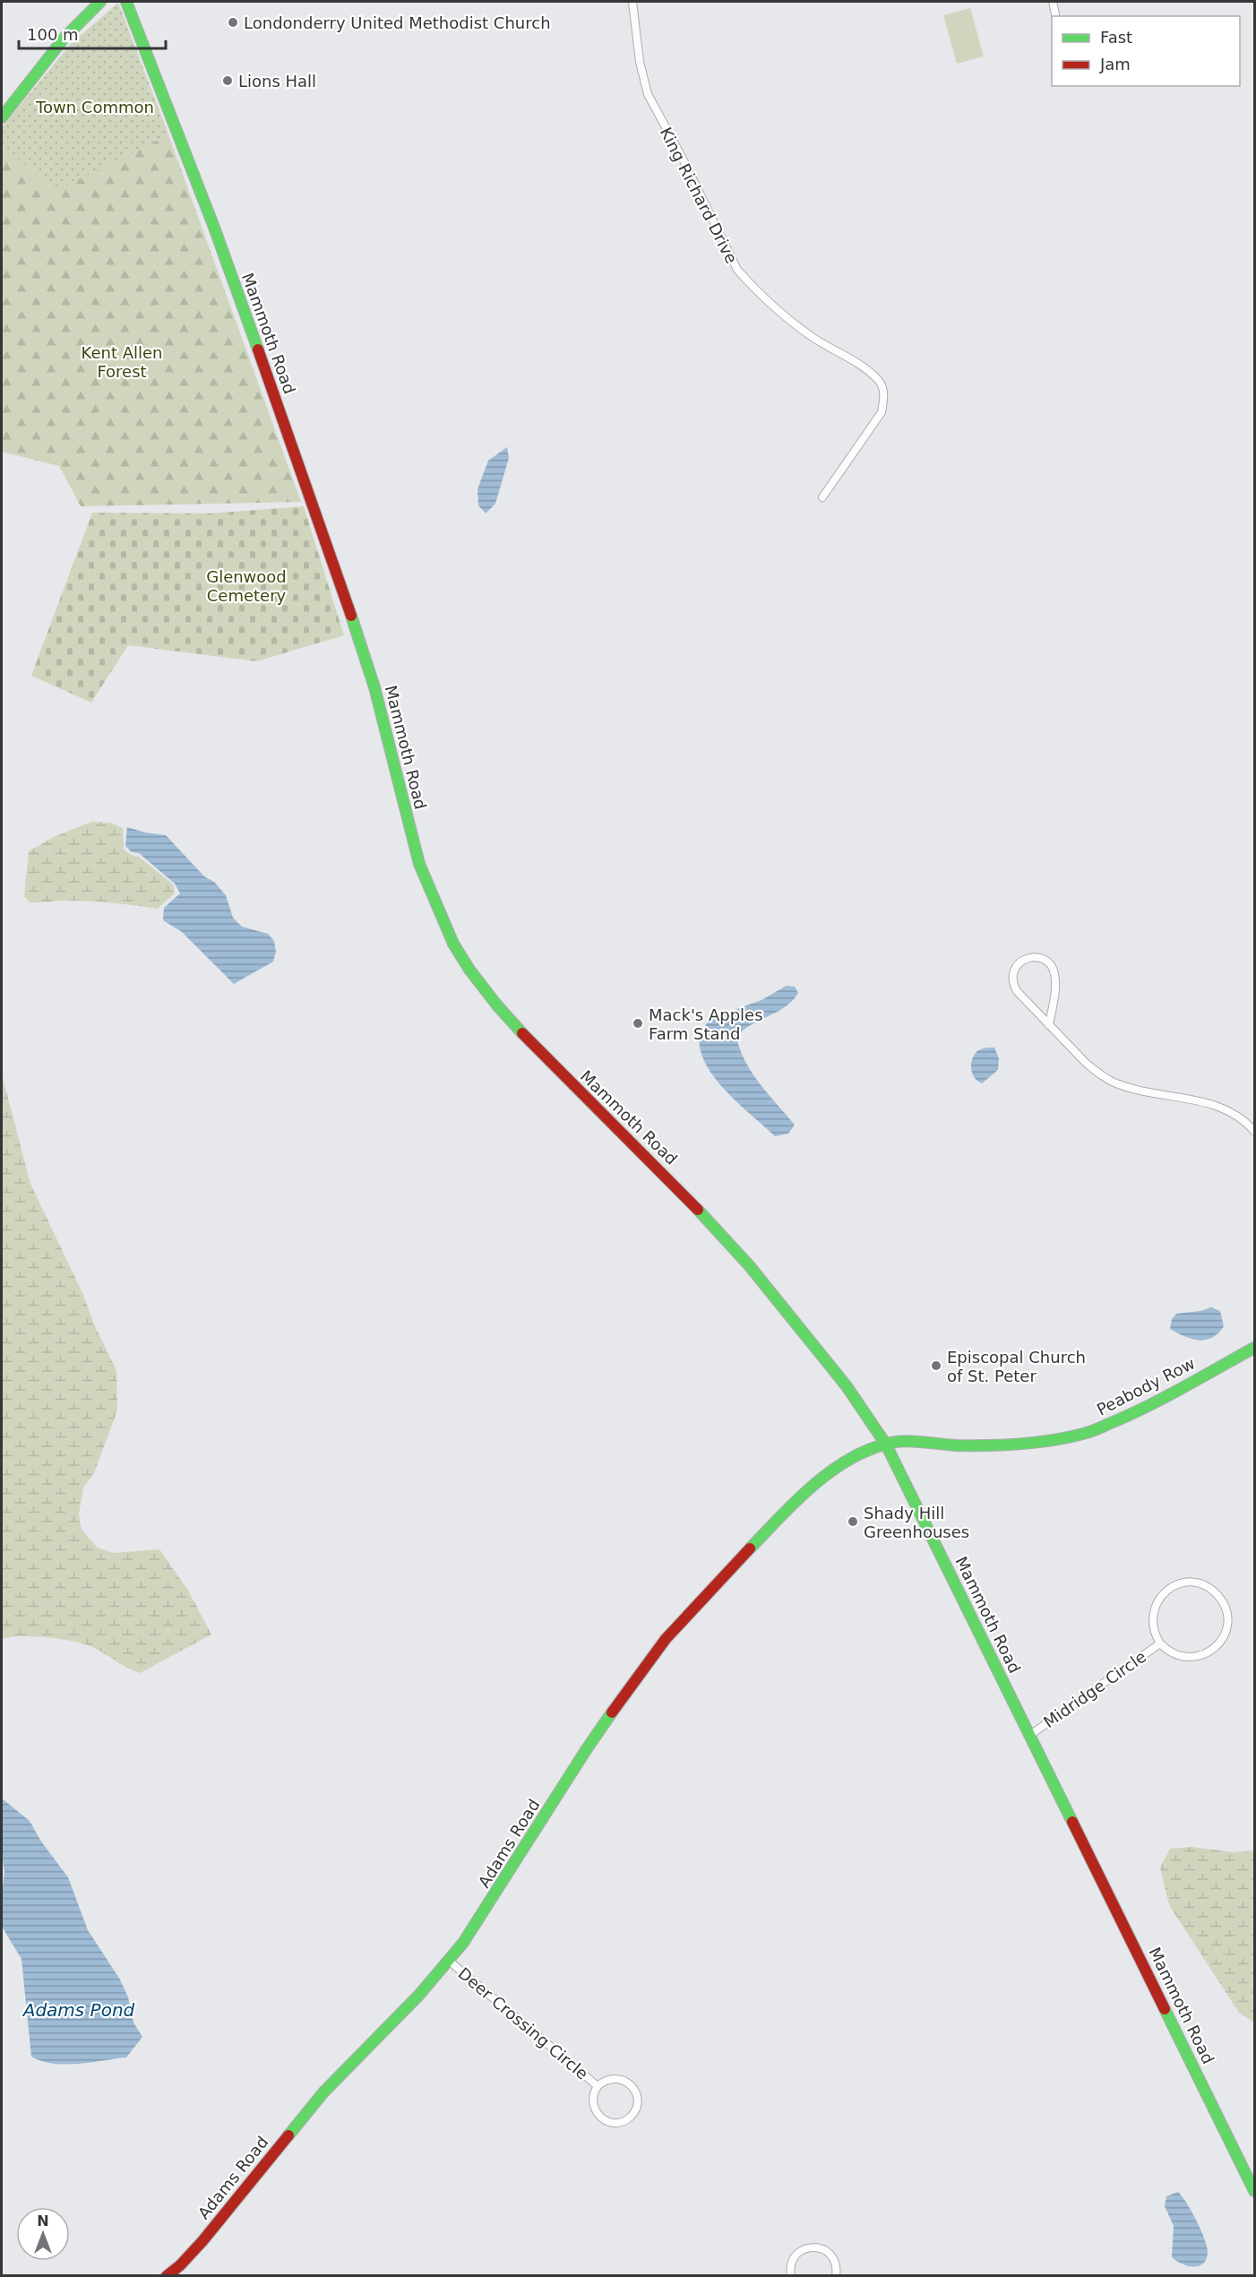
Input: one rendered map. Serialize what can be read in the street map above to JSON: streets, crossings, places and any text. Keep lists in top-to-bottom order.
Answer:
{
  "streets": {
    "main road": ["Mammoth Road", "Peabody Row", "Adams Road"],
    "street": ["King Richard Drive", "Midridge Circle", "Deer Crossing Circle"]
  },
  "crossings": [
    ["Mammoth Road", "Peabody Row"],
    ["Mammoth Road", "Midridge Circle"],
    ["Mammoth Road", "Adams Road"],
    ["Peabody Row", "Adams Road"],
    ["Adams Road", "Deer Crossing Circle"]
  ],
  "water": ["Adams Pond"],
  "parks": ["Town Common", "Kent Allen Forest", "Glenwood Cemetery"],
  "places": [
    "Londonderry United Methodist Church",
    "Lions Hall",
    "Mack's Apples Farm Stand",
    "Episcopal Church of St. Peter",
    "Shady Hill Greenhouses"
  ],
  "legend": ["Fast", "Jam"],
  "scale_bar": "100 m",
  "north": "top"
}
